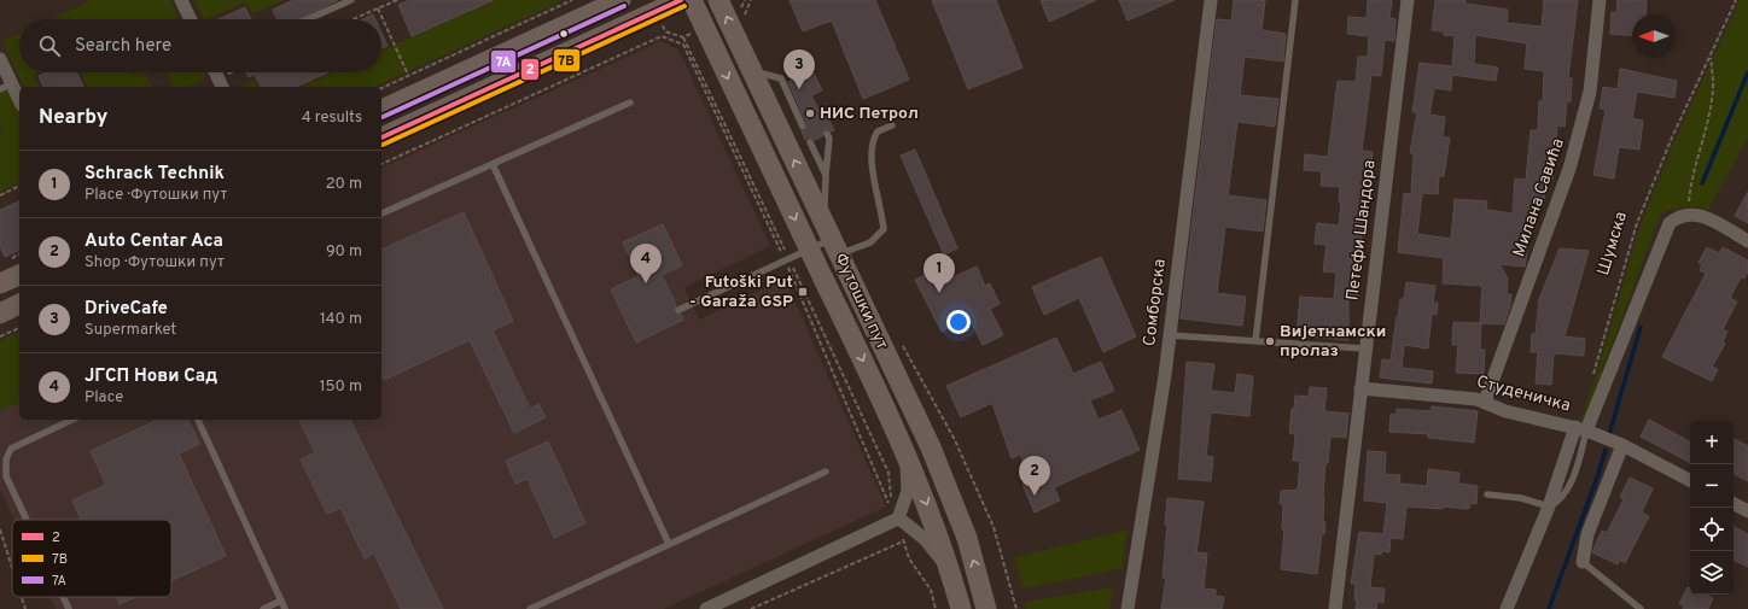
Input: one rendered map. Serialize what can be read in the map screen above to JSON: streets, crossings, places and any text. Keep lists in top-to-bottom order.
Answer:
{
  "streets": {
    "main road": ["Футошки пут"],
    "street": [
      "Милана Савића",
      "Петефи Шандора",
      "Сомборска",
      "Студеничка"
    ],
    "path": ["Шумска"]
  },
  "crossings": [
    ["Милана Савића", "Студеничка"],
    ["Петефи Шандора", "Студеничка"]
  ],
  "places": {
    "other": ["НИС Петрол", "Вијетнамски пролаз"],
    "transit": ["Futoški Put - Garaža GSP"]
  },
  "lines": ["transit line 2", "transit line 7B", "transit line 7A"],
  "legend": ["2", "7B", "7A"],
  "north": "left",
  "page": {
    "search": "Search here",
    "pins": [
      "3",
      "4",
      "1",
      "2"
    ],
    "heading": ["Nearby", "4 results"],
    "list": [
      {
        "mark": "1",
        "name": "Schrack Technik",
        "note": "Place · Футошки пут",
        "value": "20 m"
      },
      {
        "mark": "2",
        "name": "Auto Centar Aca",
        "note": "Shop · Футошки пут",
        "value": "90 m"
      },
      {
        "mark": "3",
        "name": "DriveCafe",
        "note": "Supermarket",
        "value": "140 m"
      },
      {
        "mark": "4",
        "name": "ЈГСП Нови Сад",
        "note": "Place",
        "value": "150 m"
      }
    ],
    "map_buttons": ["+", "−"]
  }
}
